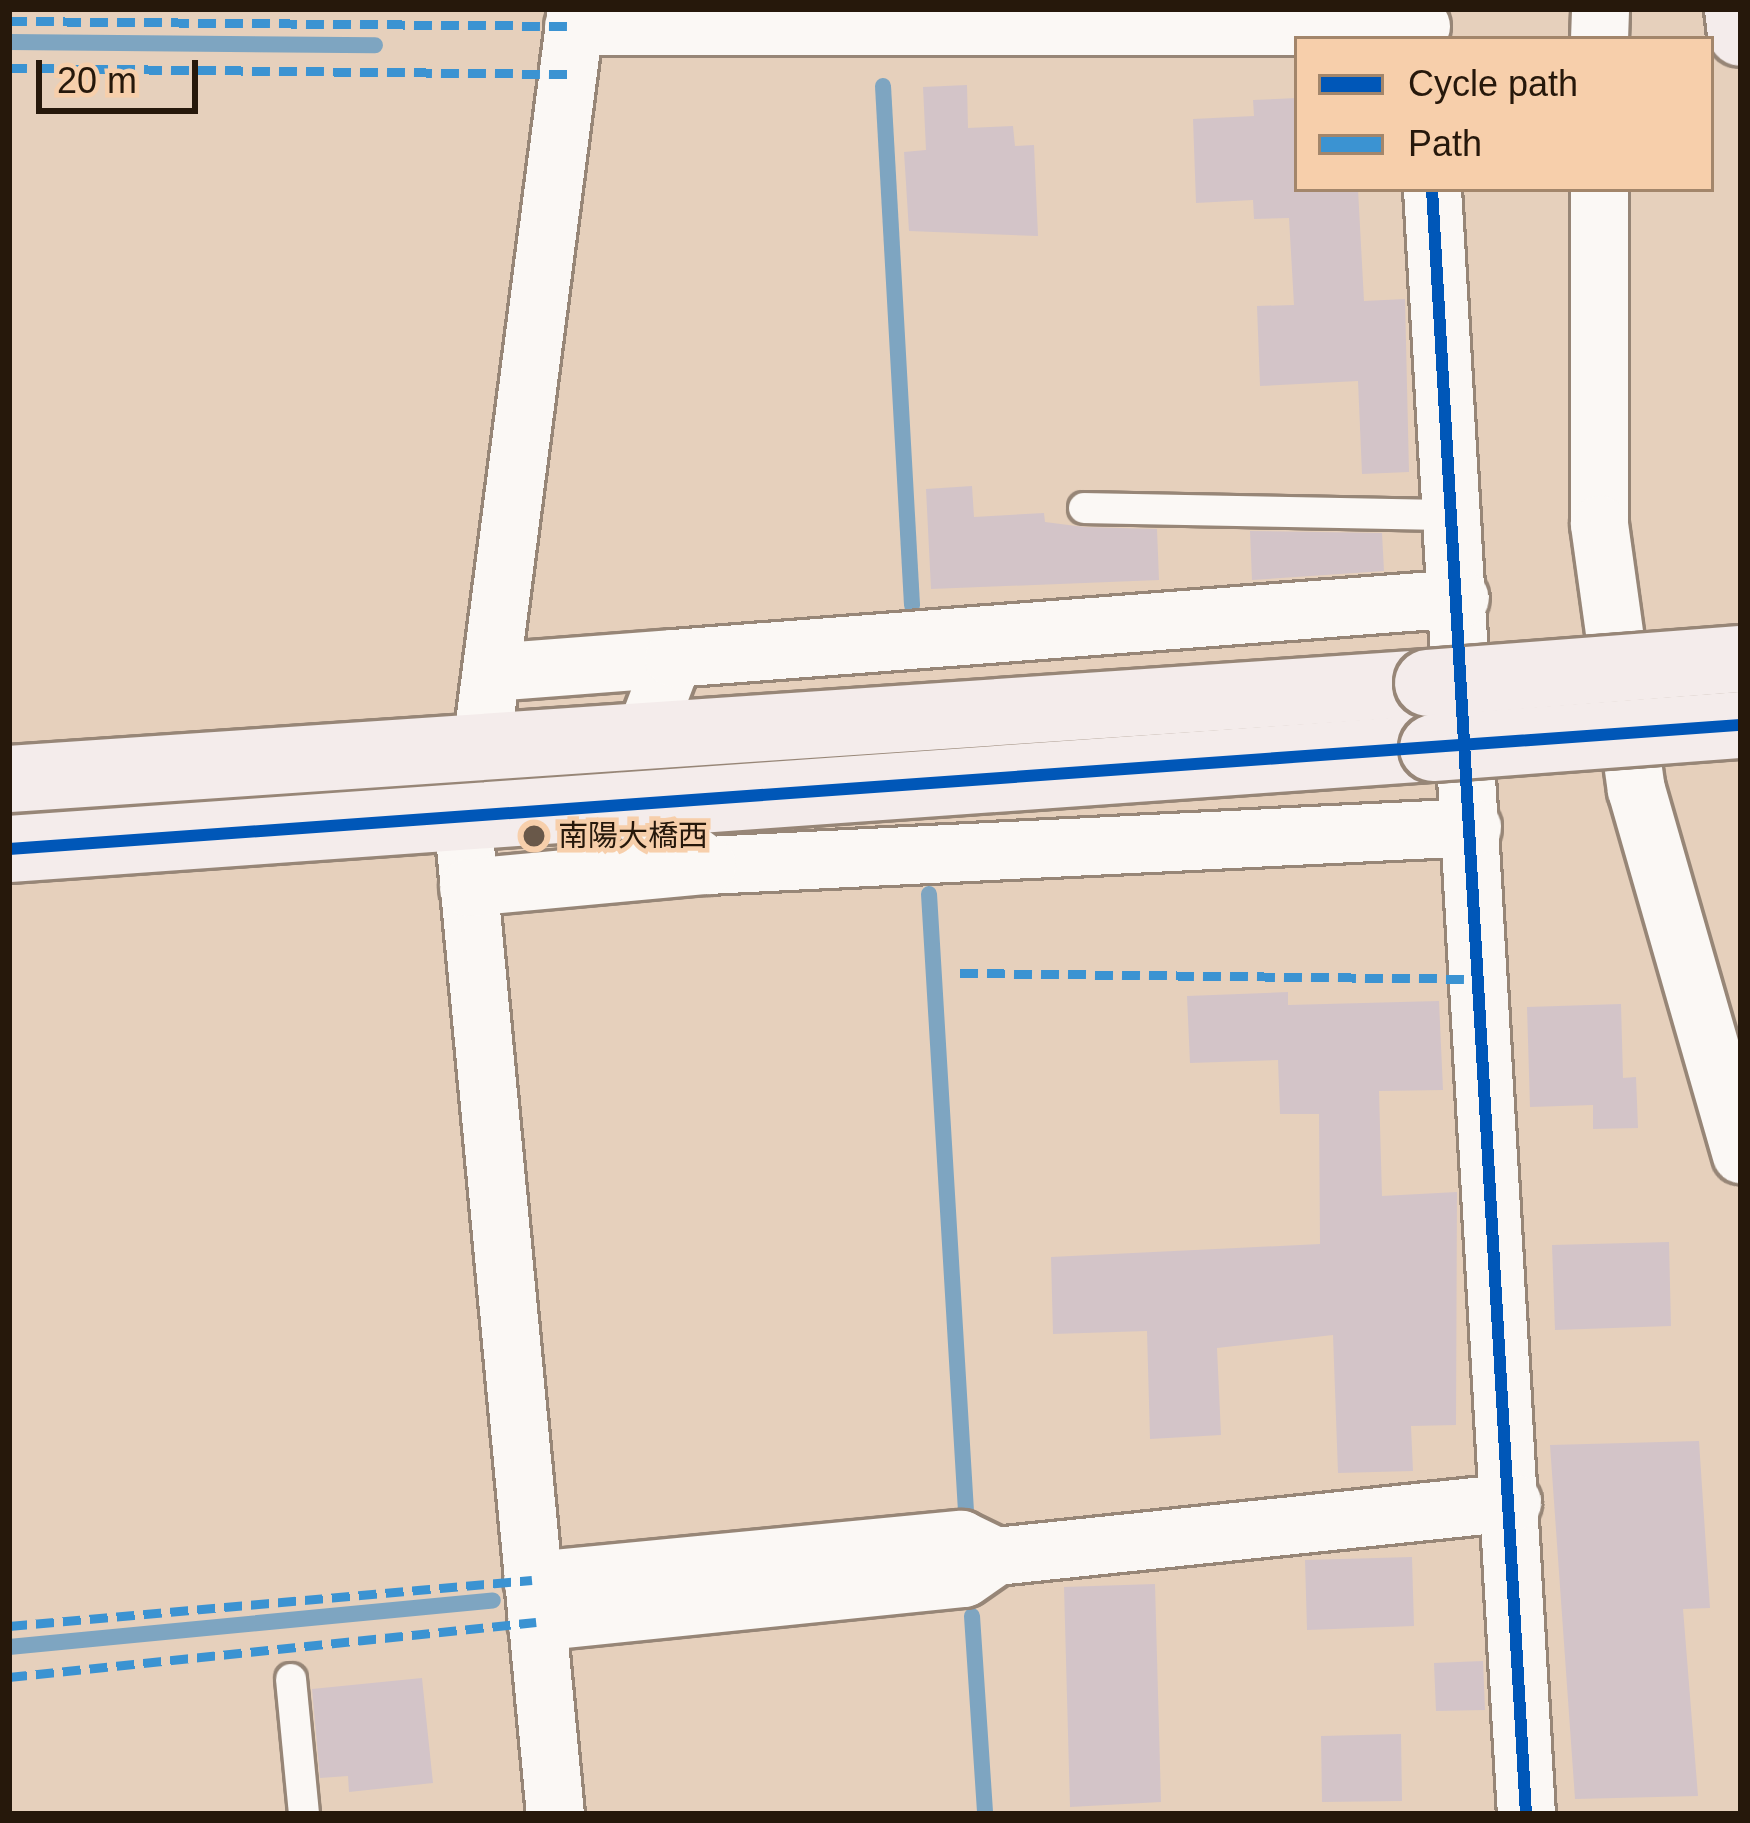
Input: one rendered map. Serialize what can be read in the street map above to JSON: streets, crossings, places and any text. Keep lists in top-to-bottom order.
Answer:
{
  "places": ["南陽大橋西"],
  "legend": ["Cycle path", "Path"],
  "scale_bar": "20 m"
}
